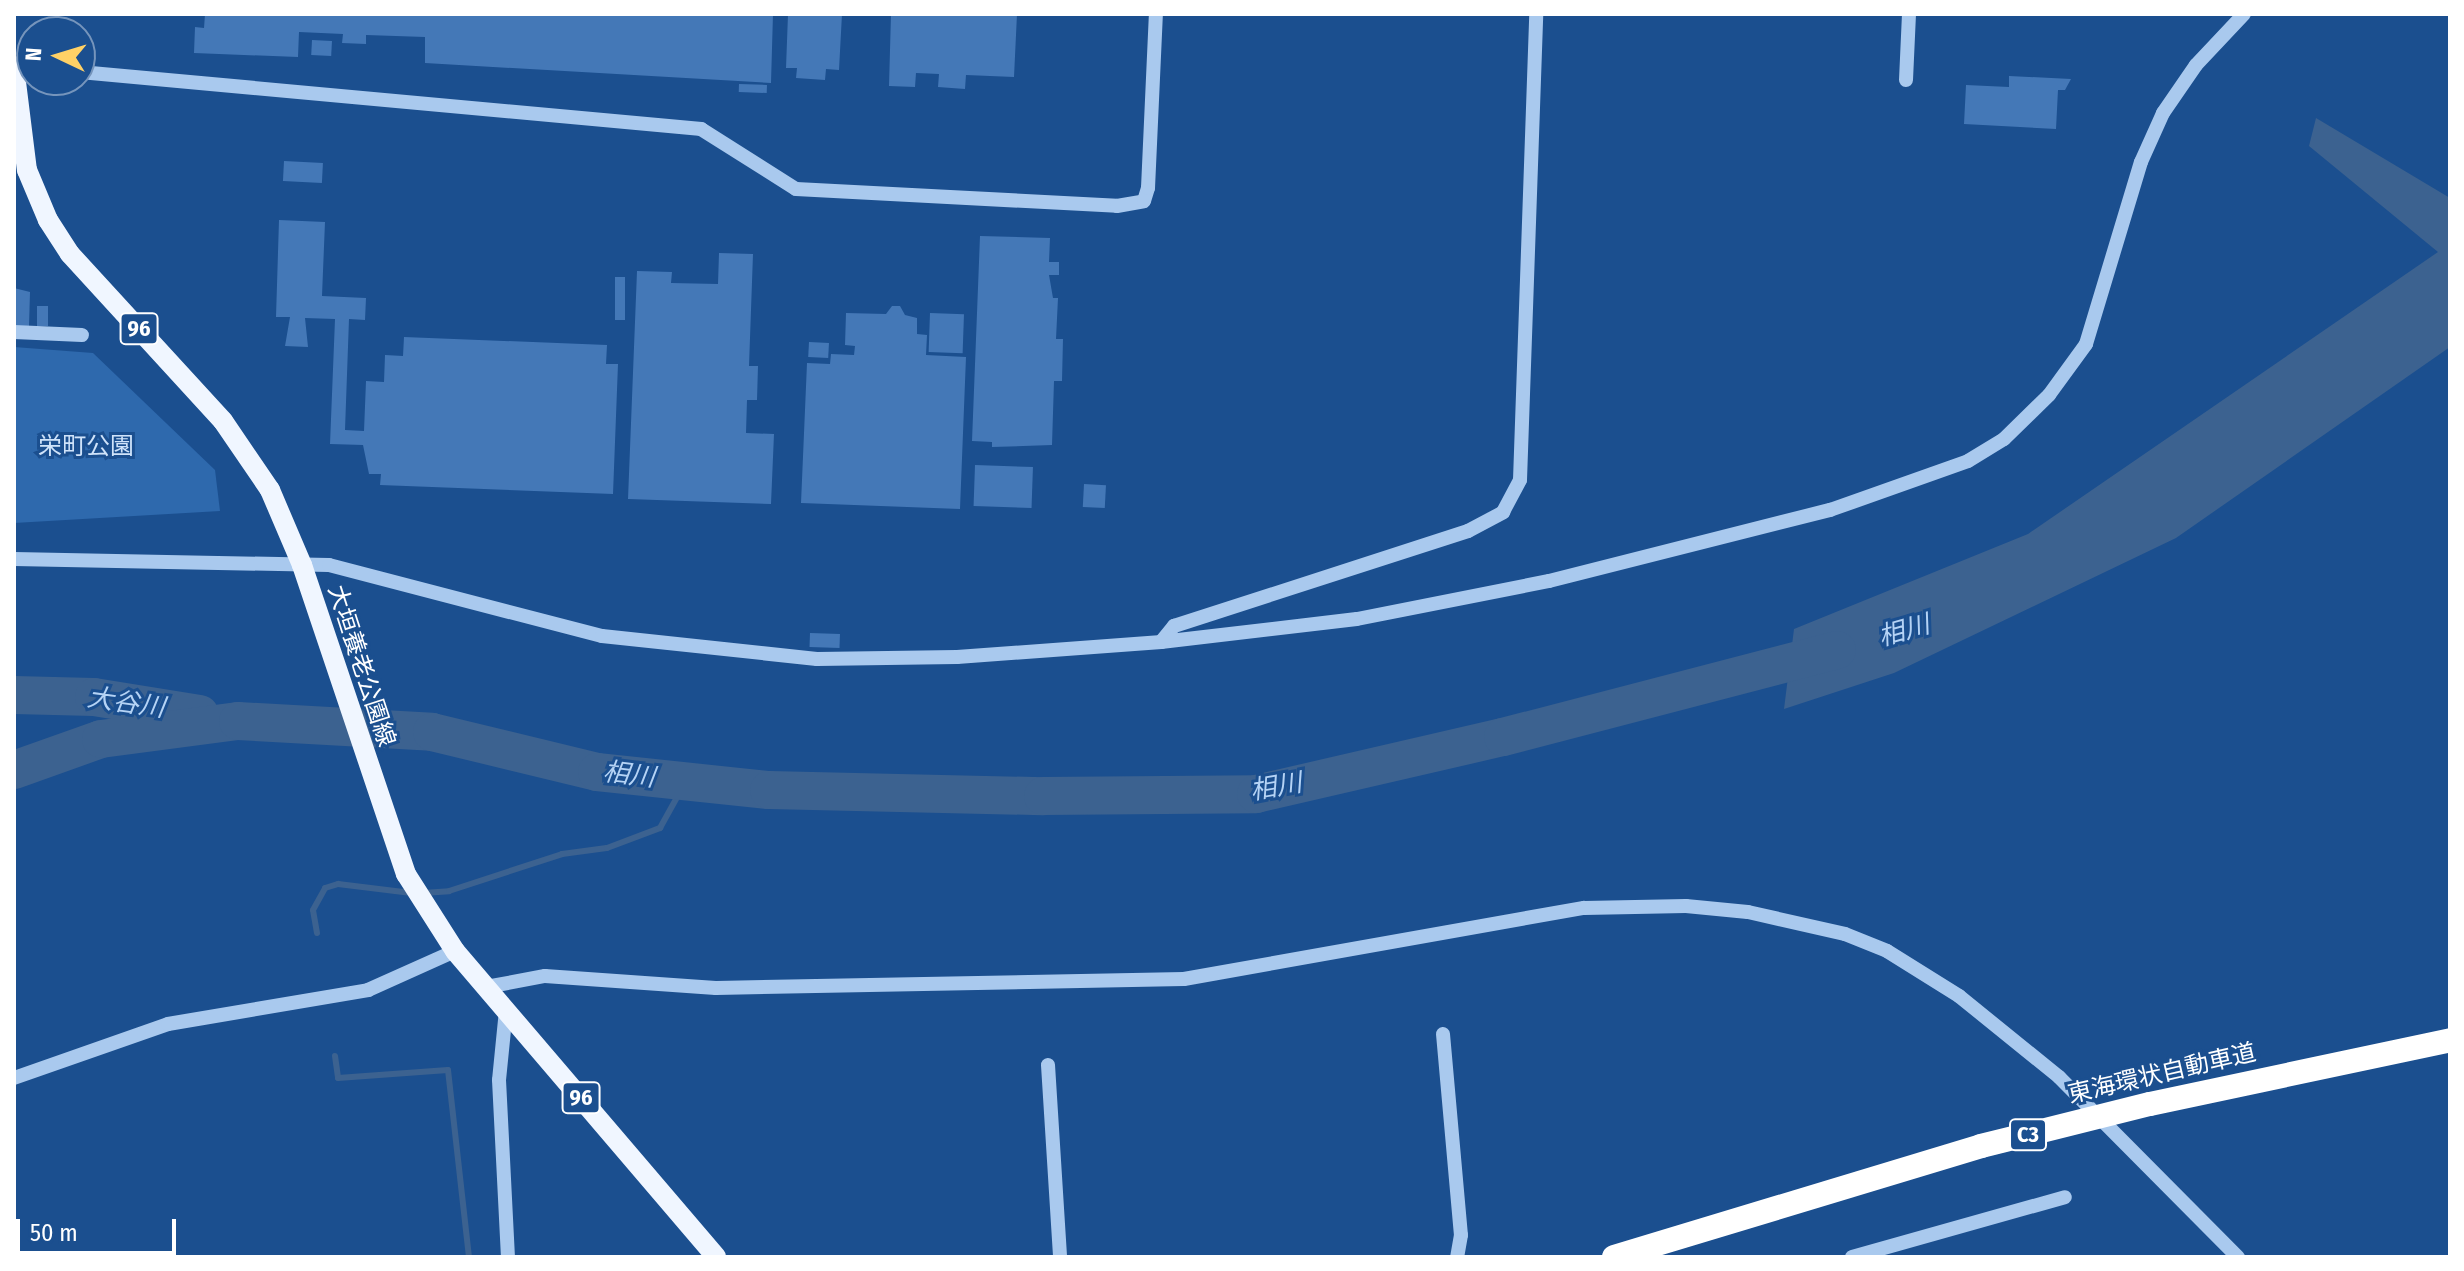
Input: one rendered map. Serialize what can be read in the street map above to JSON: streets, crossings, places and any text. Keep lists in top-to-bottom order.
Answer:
{
  "streets": {
    "highway": ["東海環状自動車道", "C3"],
    "main road": ["96", "大垣養老公園線"]
  },
  "water": ["相川", "大谷川"],
  "parks": ["栄町公園"],
  "scale_bar": "50 m",
  "north": "left"
}
